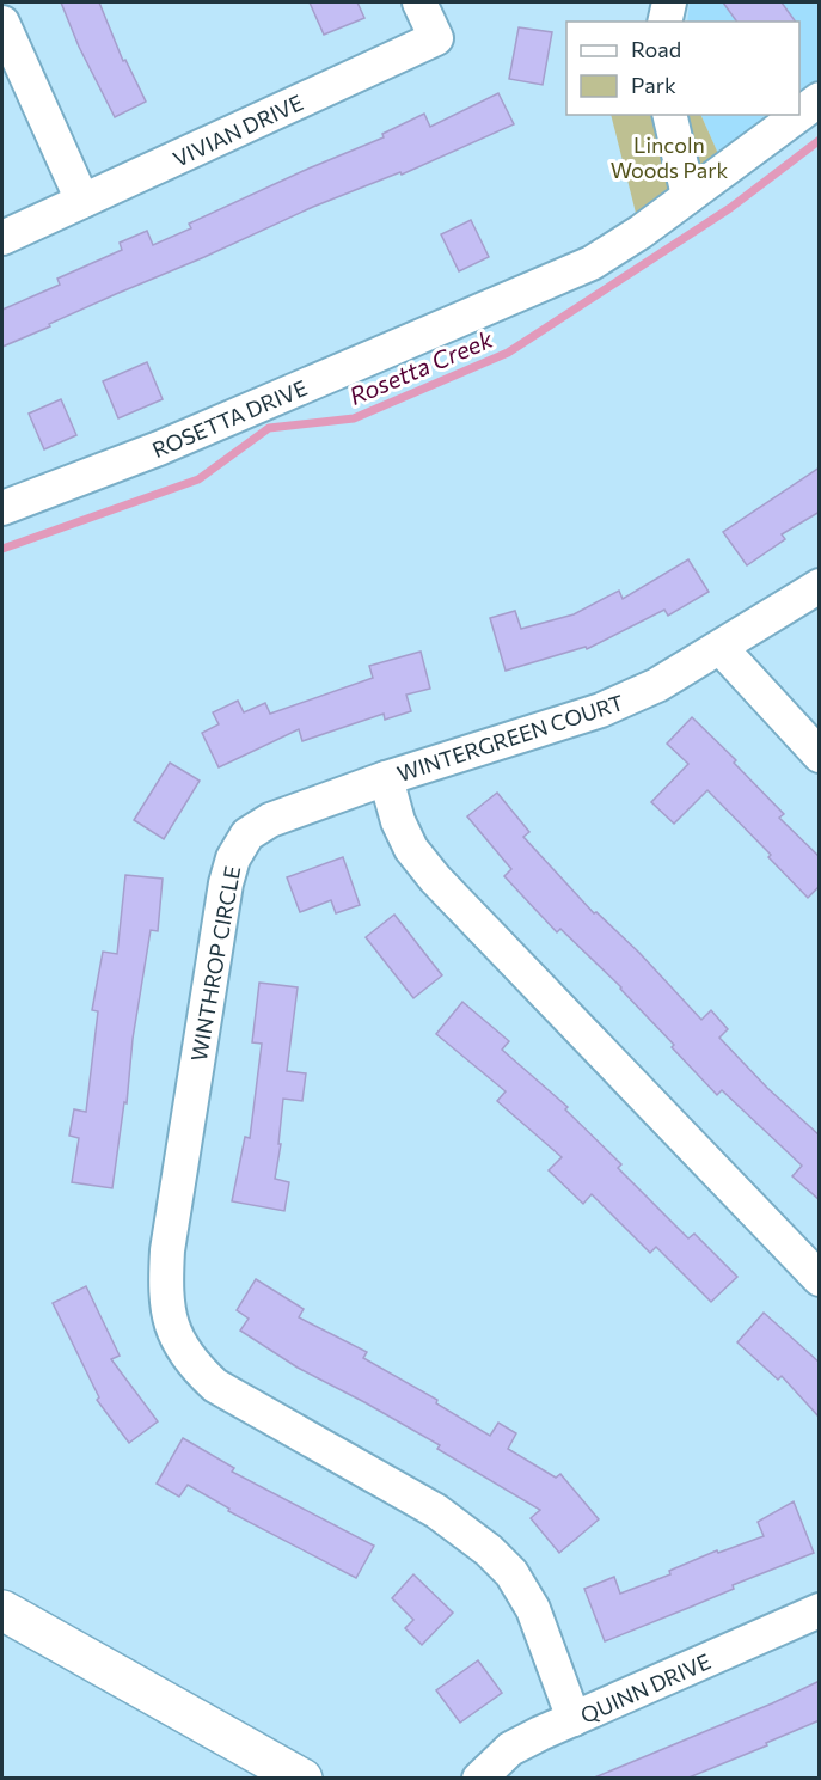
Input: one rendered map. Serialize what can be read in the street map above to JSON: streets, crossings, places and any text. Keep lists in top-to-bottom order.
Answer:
{
  "streets": {
    "street": [
      "VIVIAN DRIVE",
      "ROSETTA DRIVE",
      "WINTERGREEN COURT",
      "WINTHROP CIRCLE",
      "QUINN DRIVE"
    ]
  },
  "crossings": [
    ["WINTERGREEN COURT", "WINTHROP CIRCLE"],
    ["WINTHROP CIRCLE", "QUINN DRIVE"]
  ],
  "water": ["Rosetta Creek"],
  "parks": ["Lincoln Woods Park"],
  "legend": ["Road", "Park"]
}
